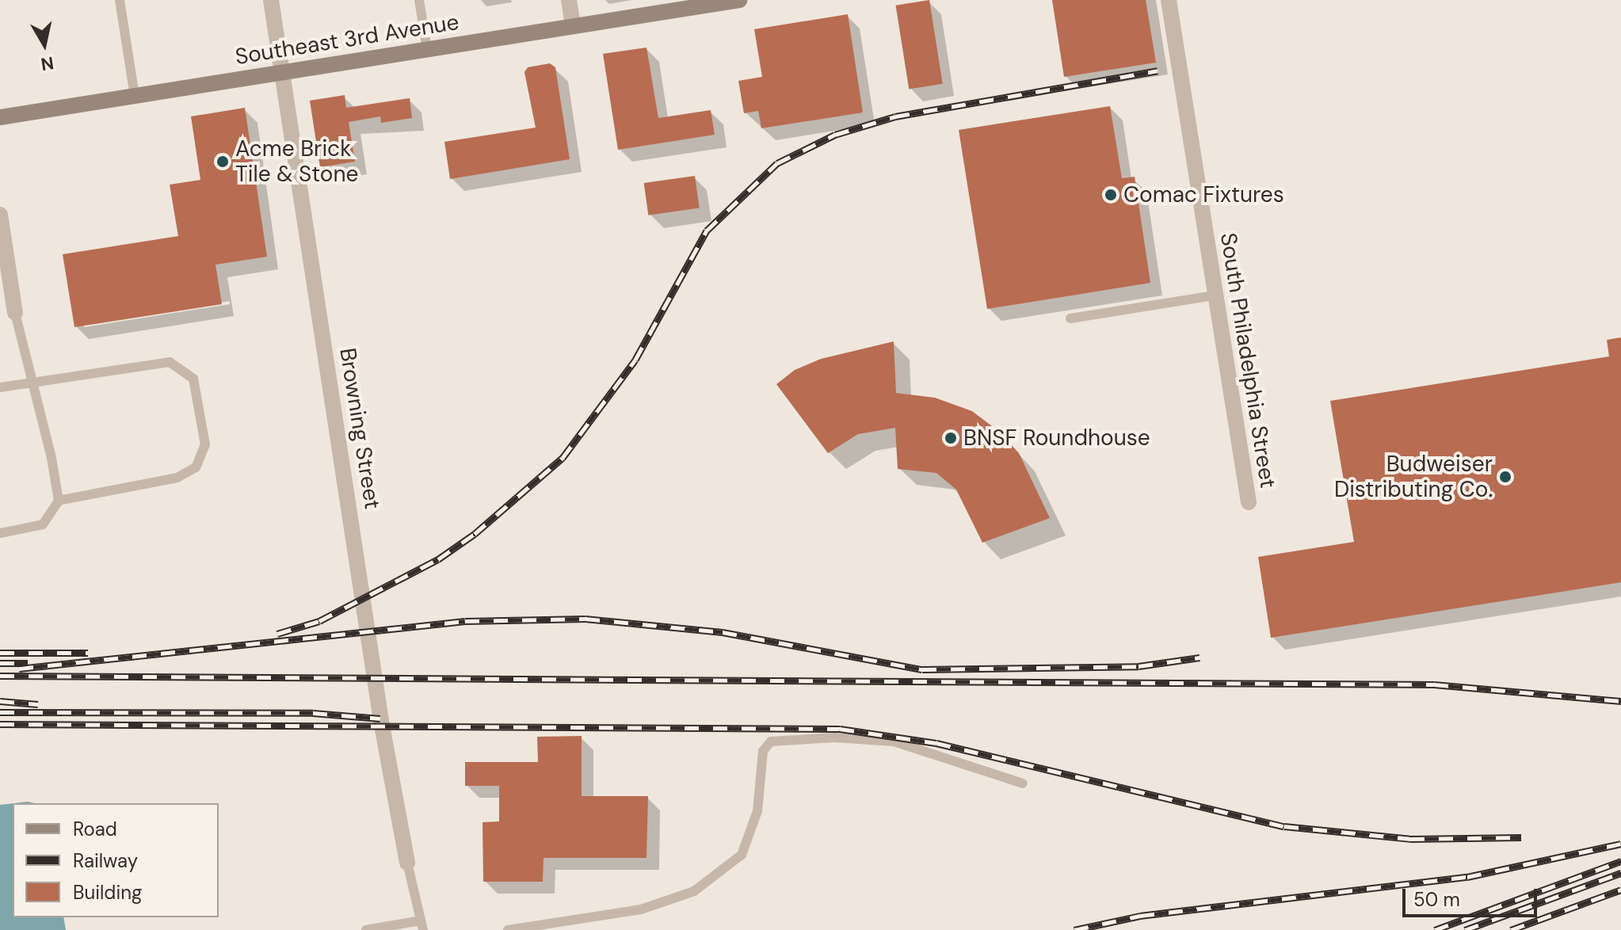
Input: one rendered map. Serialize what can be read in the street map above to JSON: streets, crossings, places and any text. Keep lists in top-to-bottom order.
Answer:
{
  "streets": {
    "main road": ["Southeast 3rd Avenue"],
    "street": ["South Philadelphia Street", "Browning Street"]
  },
  "crossings": [
    ["Southeast 3rd Avenue", "Browning Street"]
  ],
  "places": [
    "Acme Brick Tile & Stone",
    "Comac Fixtures",
    "BNSF Roundhouse",
    "Budweiser Distributing Co."
  ],
  "legend": ["Road", "Railway", "Building"],
  "scale_bar": "50 m",
  "north": "bottom"
}
